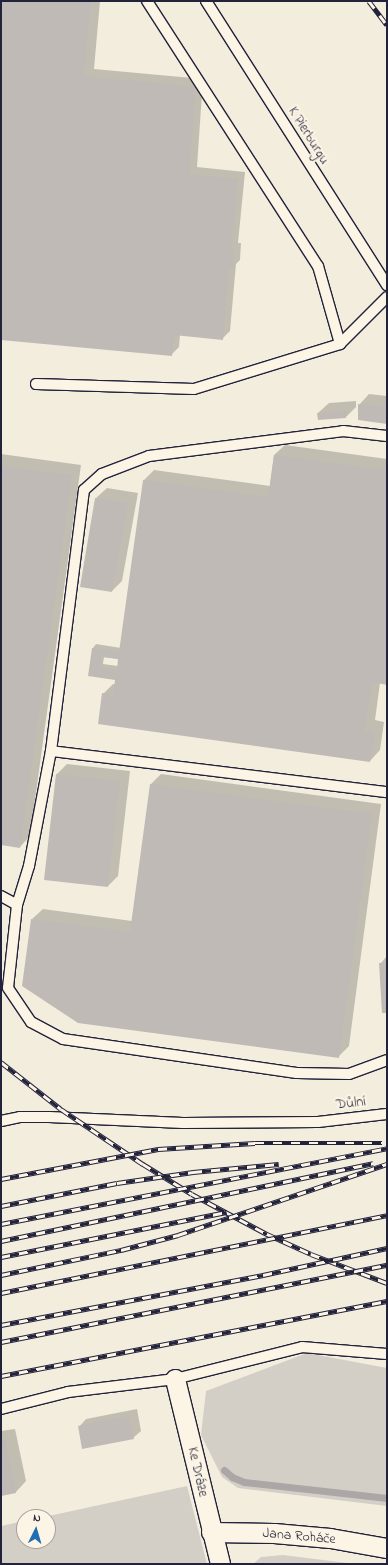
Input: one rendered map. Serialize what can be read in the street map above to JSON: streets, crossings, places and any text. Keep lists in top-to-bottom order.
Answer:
{
  "streets": {
    "street": ["Ke Dráze", "Jana Roháče"],
    "lane": ["K Pierburgu", "Důlní"]
  },
  "crossings": [
    ["Ke Dráze", "Jana Roháče"]
  ],
  "north": "top"
}
